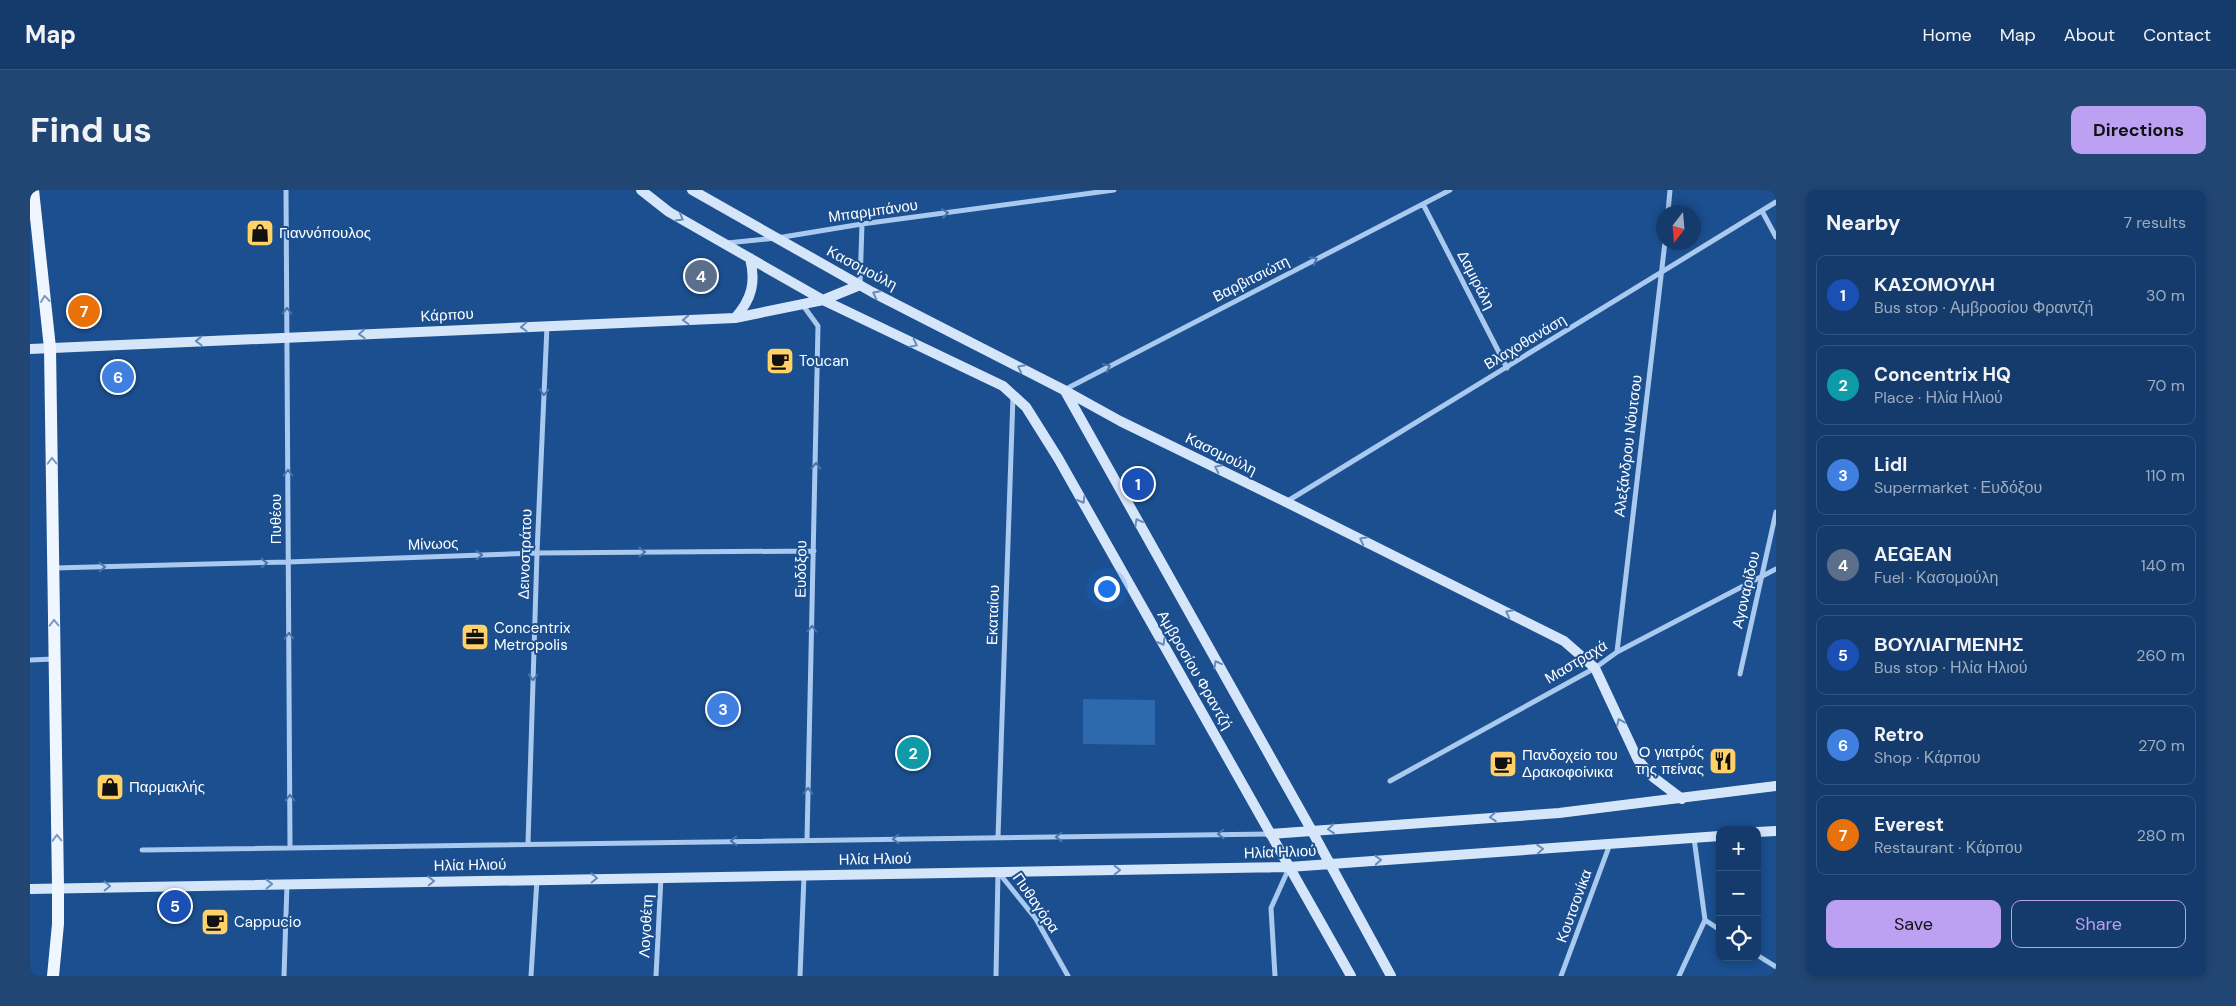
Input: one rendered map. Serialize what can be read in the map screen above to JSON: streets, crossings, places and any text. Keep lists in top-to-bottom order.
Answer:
{
  "streets": {
    "main road": [
      "Κασομούλη",
      "Κάρπου",
      "Αμβροσίου Φραντζή",
      "Ηλία Ηλιού"
    ],
    "street": [
      "Μπαρμπάνου",
      "Βαρβιτσιώτη",
      "Δαμιράλη",
      "Βλαχοθανάση",
      "Αλεξάνδρου Νόυτσου",
      "Πυθέου",
      "Μίνωος",
      "Δεινοστράτου",
      "Ευδόξου",
      "Αγοναρίδου",
      "Εκαταίου",
      "Μαστραχά",
      "Πυθαγόρα",
      "Κουτσονίκα",
      "Λογοθέτη"
    ]
  },
  "crossings": [
    ["Μπαρμπάνου", "Κασομούλη"],
    ["Κασομούλη", "Βαρβιτσιώτη"],
    ["Κασομούλη", "Κάρπου"],
    ["Κασομούλη", "Βλαχοθανάση"],
    ["Κασομούλη", "Μαστραχά"],
    ["Κασομούλη", "Αμβροσίου Φραντζή"],
    ["Κασομούλη", "Ηλία Ηλιού"],
    ["Βαρβιτσιώτη", "Δαμιράλη"],
    ["Βαρβιτσιώτη", "Αμβροσίου Φραντζή"],
    ["Δαμιράλη", "Βλαχοθανάση"],
    ["Κάρπου", "Πυθέου"],
    ["Κάρπου", "Δεινοστράτου"],
    ["Κάρπου", "Ευδόξου"],
    ["Κάρπου", "Αμβροσίου Φραντζή"],
    ["Βλαχοθανάση", "Αλεξάνδρου Νόυτσου"],
    ["Αλεξάνδρου Νόυτσου", "Μαστραχά"],
    ["Πυθέου", "Μίνωος"],
    ["Πυθέου", "Ηλία Ηλιού"],
    ["Μίνωος", "Δεινοστράτου"],
    ["Μίνωος", "Ευδόξου"],
    ["Δεινοστράτου", "Ηλία Ηλιού"],
    ["Ευδόξου", "Ηλία Ηλιού"],
    ["Αγοναρίδου", "Μαστραχά"],
    ["Εκαταίου", "Αμβροσίου Φραντζή"],
    ["Εκαταίου", "Ηλία Ηλιού"],
    ["Αμβροσίου Φραντζή", "Ηλία Ηλιού"],
    ["Ηλία Ηλιού", "Πυθαγόρα"],
    ["Ηλία Ηλιού", "Κουτσονίκα"],
    ["Ηλία Ηλιού", "Λογοθέτη"]
  ],
  "one_way": [
    "Μπαρμπάνου",
    "Κασομούλη",
    "Βαρβιτσιώτη",
    "Κάρπου",
    "Πυθέου",
    "Μίνωος",
    "Δεινοστράτου",
    "Ευδόξου"
  ],
  "places": {
    "shop": ["Γιαννόπουλος", "Παρμακλής"],
    "cafe": ["Toucan", "Πανδοχείο του Δρακοφοίνικα", "Cappucio"],
    "office": ["Concentrix Metropolis"],
    "restaurant": ["Ο γιατρός της πείνας"]
  },
  "north": "bottom",
  "page": {
    "header": "Map",
    "nav": [
      "Home",
      "Map",
      "About",
      "Contact"
    ],
    "buttons": [
      "Directions",
      ["Save", "Share"]
    ],
    "title": "Find us",
    "heading": ["Nearby", "7 results"],
    "list": [
      {
        "mark": "1",
        "name": "ΚΑΣΟΜΟΥΛΗ",
        "note": "Bus stop · Αμβροσίου Φραντζή",
        "value": "30 m"
      },
      {
        "mark": "2",
        "name": "Concentrix HQ",
        "note": "Place · Ηλία Ηλιού",
        "value": "70 m"
      },
      {
        "mark": "3",
        "name": "Lidl",
        "note": "Supermarket · Ευδόξου",
        "value": "110 m"
      },
      {
        "mark": "4",
        "name": "AEGEAN",
        "note": "Fuel · Κασομούλη",
        "value": "140 m"
      },
      {
        "mark": "5",
        "name": "ΒΟΥΛΙΑΓΜΕΝΗΣ",
        "note": "Bus stop · Ηλία Ηλιού",
        "value": "260 m"
      },
      {
        "mark": "6",
        "name": "Retro",
        "note": "Shop · Κάρπου",
        "value": "270 m"
      },
      {
        "mark": "7",
        "name": "Everest",
        "note": "Restaurant · Κάρπου",
        "value": "280 m"
      }
    ],
    "pins": [
      "4",
      "7",
      "6",
      "1",
      "3",
      "2",
      "5"
    ],
    "map_buttons": ["+", "−"]
  }
}
